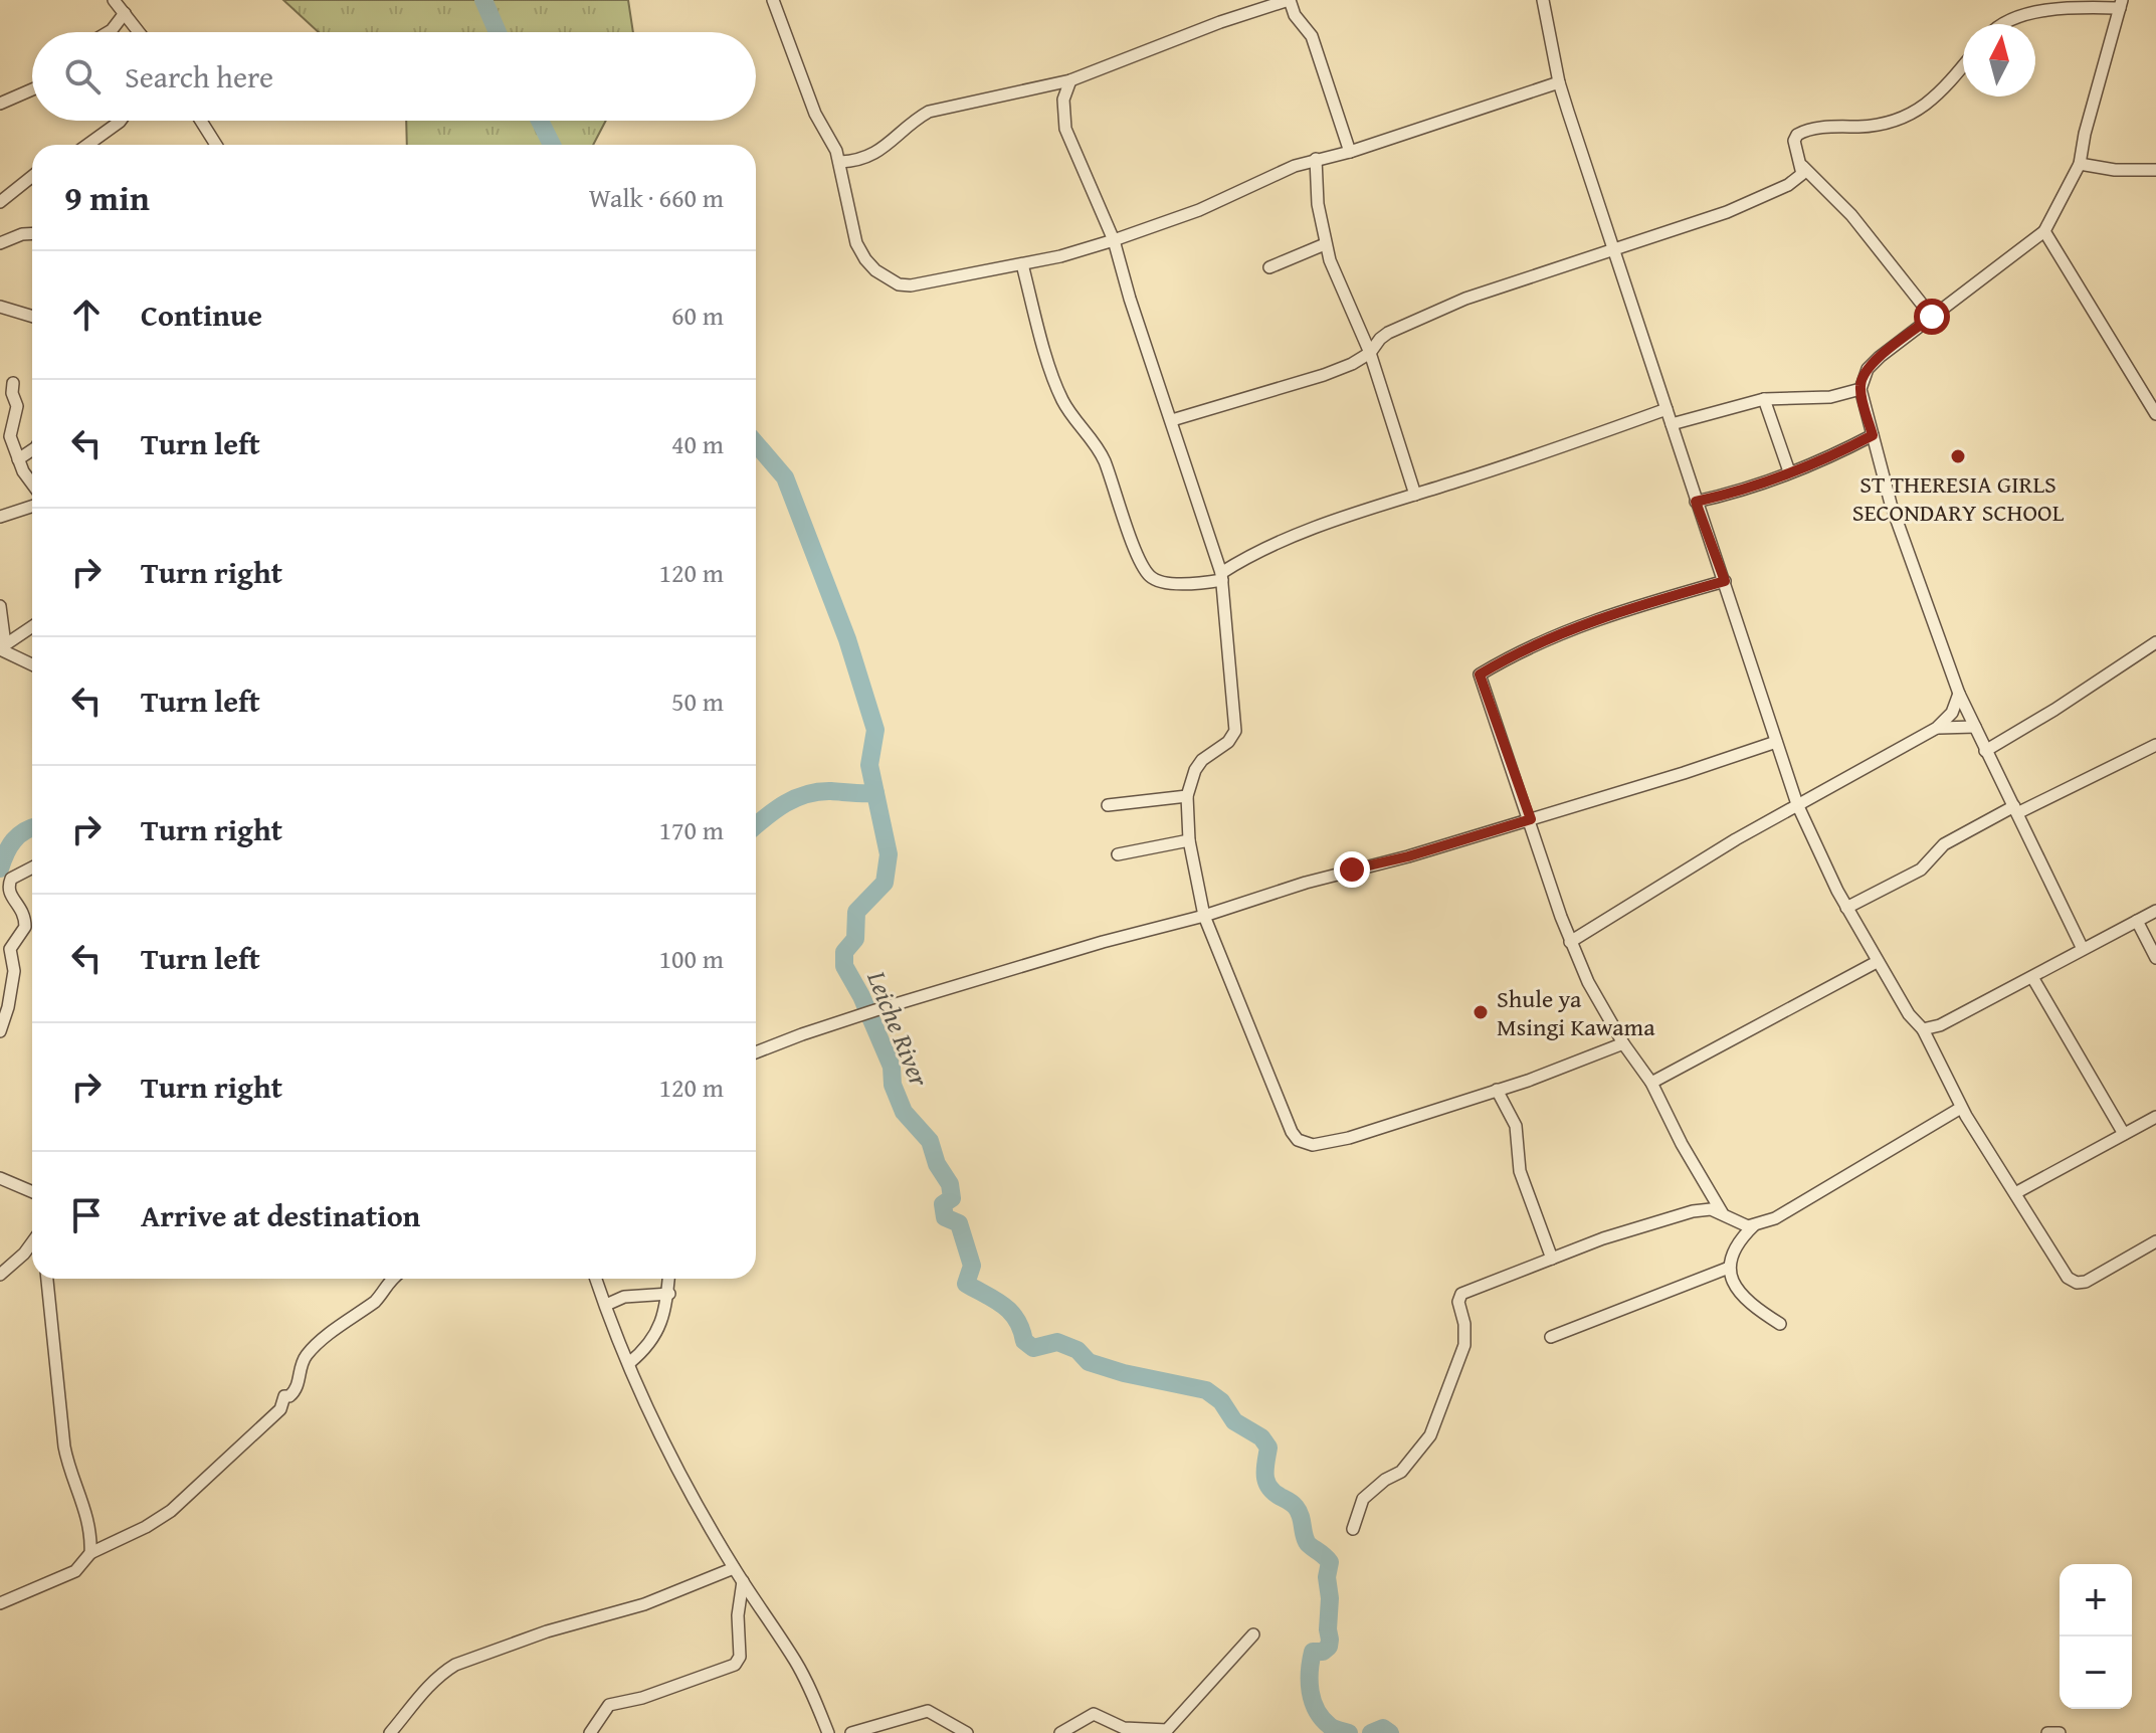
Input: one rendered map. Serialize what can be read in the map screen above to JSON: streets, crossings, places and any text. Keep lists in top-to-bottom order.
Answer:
{
  "water": ["Leiche River"],
  "places": ["ST THERESIA GIRLS SECONDARY SCHOOL", "Shule ya Msingi Kawama"],
  "north": "top",
  "page": {
    "search": "Search here",
    "heading": ["9 min", "Walk · 660 m"],
    "list": [
      ["Continue", "60 m"],
      ["Turn left", "40 m"],
      ["Turn right", "120 m"],
      ["Turn left", "50 m"],
      ["Turn right", "170 m"],
      ["Turn left", "100 m"],
      ["Turn right", "120 m"],
      "Arrive at destination"
    ],
    "map_buttons": ["+", "−"]
  }
}
